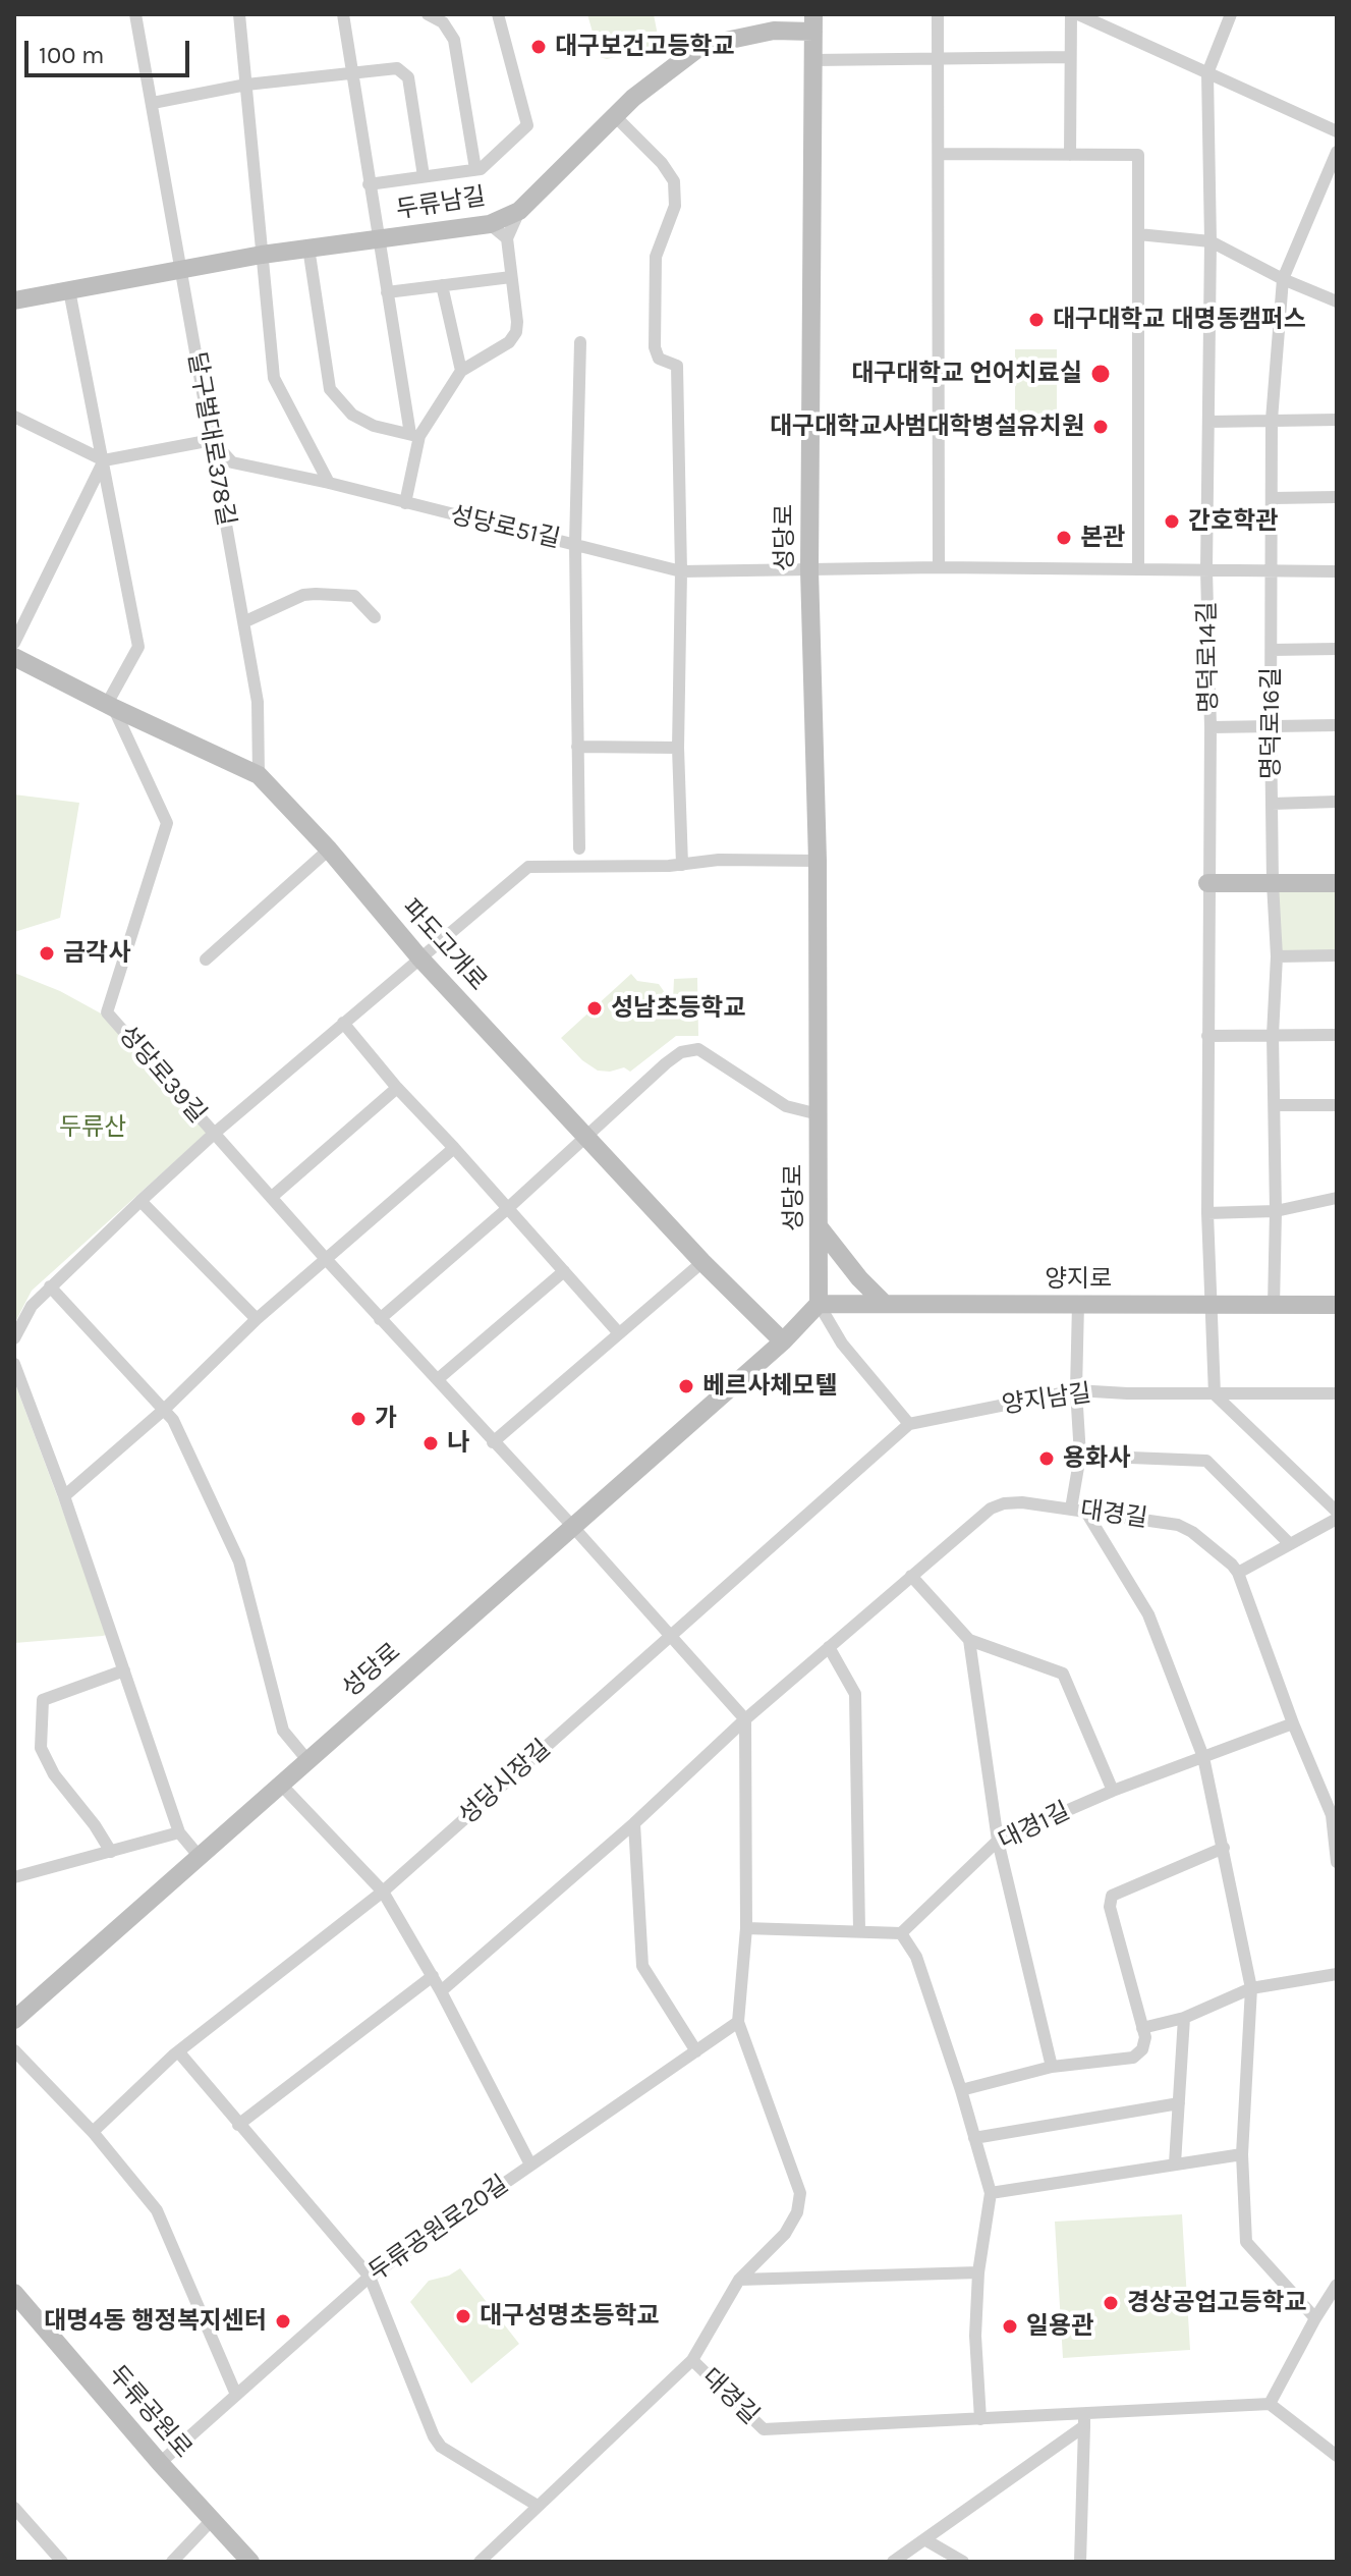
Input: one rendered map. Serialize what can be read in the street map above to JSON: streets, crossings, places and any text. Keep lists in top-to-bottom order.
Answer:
{
  "streets": {
    "main road": [
      "두류남길",
      "성당로",
      "파도고개로",
      "양지로",
      "두류공원로"
    ],
    "street": [
      "달구벌대로378길",
      "성당로51길",
      "명덕로14길",
      "명덕로16길",
      "성당로39길",
      "양지남길",
      "대경길",
      "성당시장길",
      "대경1길",
      "두류공원로20길"
    ]
  },
  "crossings": [
    ["두류남길", "달구벌대로378길"],
    ["두류남길", "성당로"],
    ["달구벌대로378길", "성당로51길"],
    ["달구벌대로378길", "파도고개로"],
    ["성당로51길", "성당로"],
    ["성당로51길", "명덕로14길"],
    ["성당로51길", "명덕로16길"],
    ["성당로", "파도고개로"],
    ["성당로", "성당로39길"],
    ["성당로", "양지로"],
    ["명덕로14길", "양지로"],
    ["명덕로14길", "양지남길"],
    ["명덕로16길", "양지로"],
    ["파도고개로", "성당로39길"],
    ["양지남길", "성당시장길"],
    ["대경길", "대경1길"],
    ["대경길", "두류공원로20길"],
    ["두류공원로20길", "두류공원로"]
  ],
  "parks": ["두류산"],
  "places": [
    "대구보건고등학교",
    "대구대학교 대명동캠퍼스",
    "대구대학교 언어치료실",
    "대구대학교사범대학병설유치원",
    "간호학관",
    "본관",
    "금각사",
    "성남초등학교",
    "베르사체모텔",
    "가",
    "나",
    "용화사",
    "경상공업고등학교",
    "대구성명초등학교",
    "대명4동 행정복지센터",
    "일용관"
  ],
  "scale_bar": "100 m"
}
